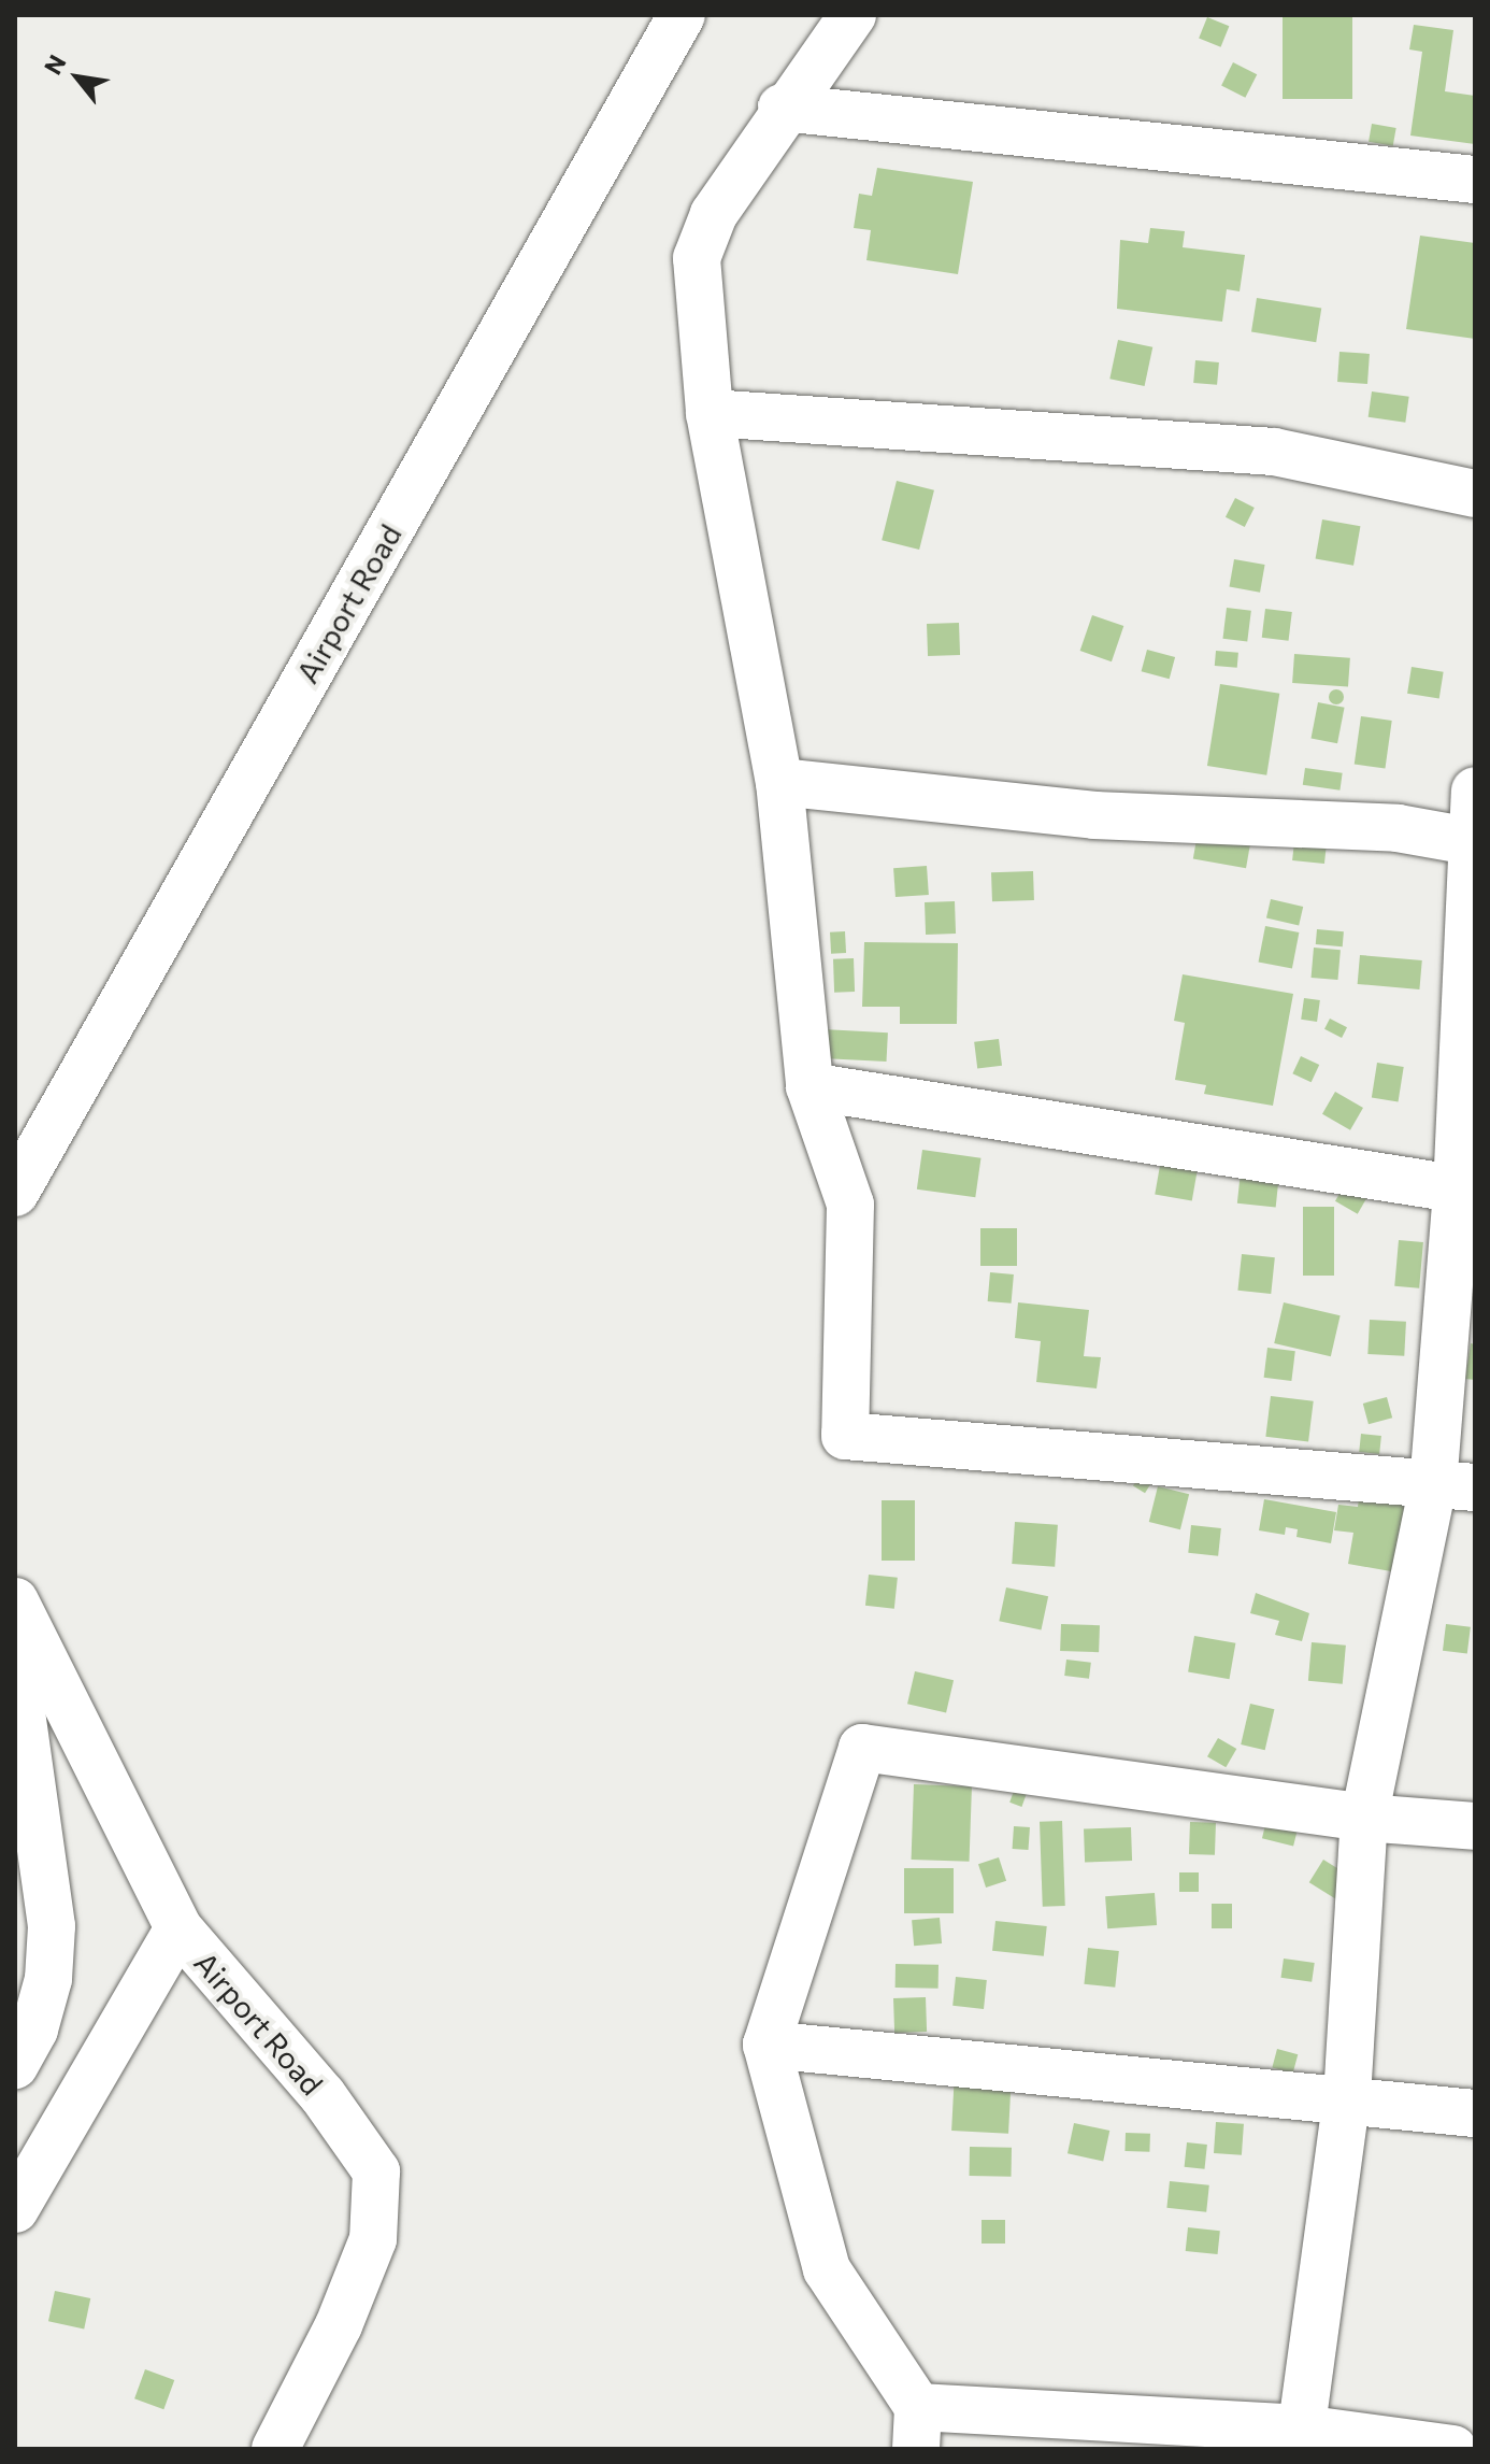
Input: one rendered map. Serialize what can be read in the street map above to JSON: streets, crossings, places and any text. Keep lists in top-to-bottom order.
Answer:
{
  "streets": {
    "street": ["Airport Road"]
  },
  "north": "top left"
}
